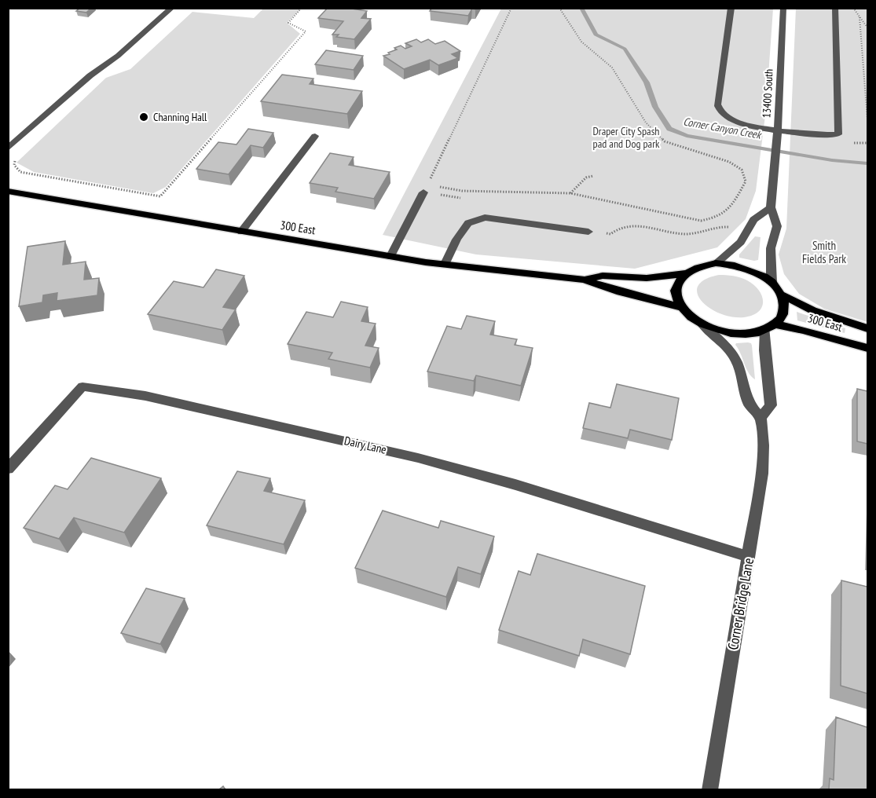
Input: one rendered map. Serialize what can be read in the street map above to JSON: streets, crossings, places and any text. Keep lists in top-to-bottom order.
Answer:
{
  "streets": {
    "main road": ["300 East"],
    "street": ["13400 South", "Dairy Lane", "Corner Bridge Lane"]
  },
  "crossings": [
    ["13400 South", "300 East"],
    ["Dairy Lane", "Corner Bridge Lane"]
  ],
  "water": ["Corner Canyon Creek"],
  "parks": ["Draper City Spash pad and Dog park", "Smith Fields Park"],
  "places": ["Channing Hall"]
}
